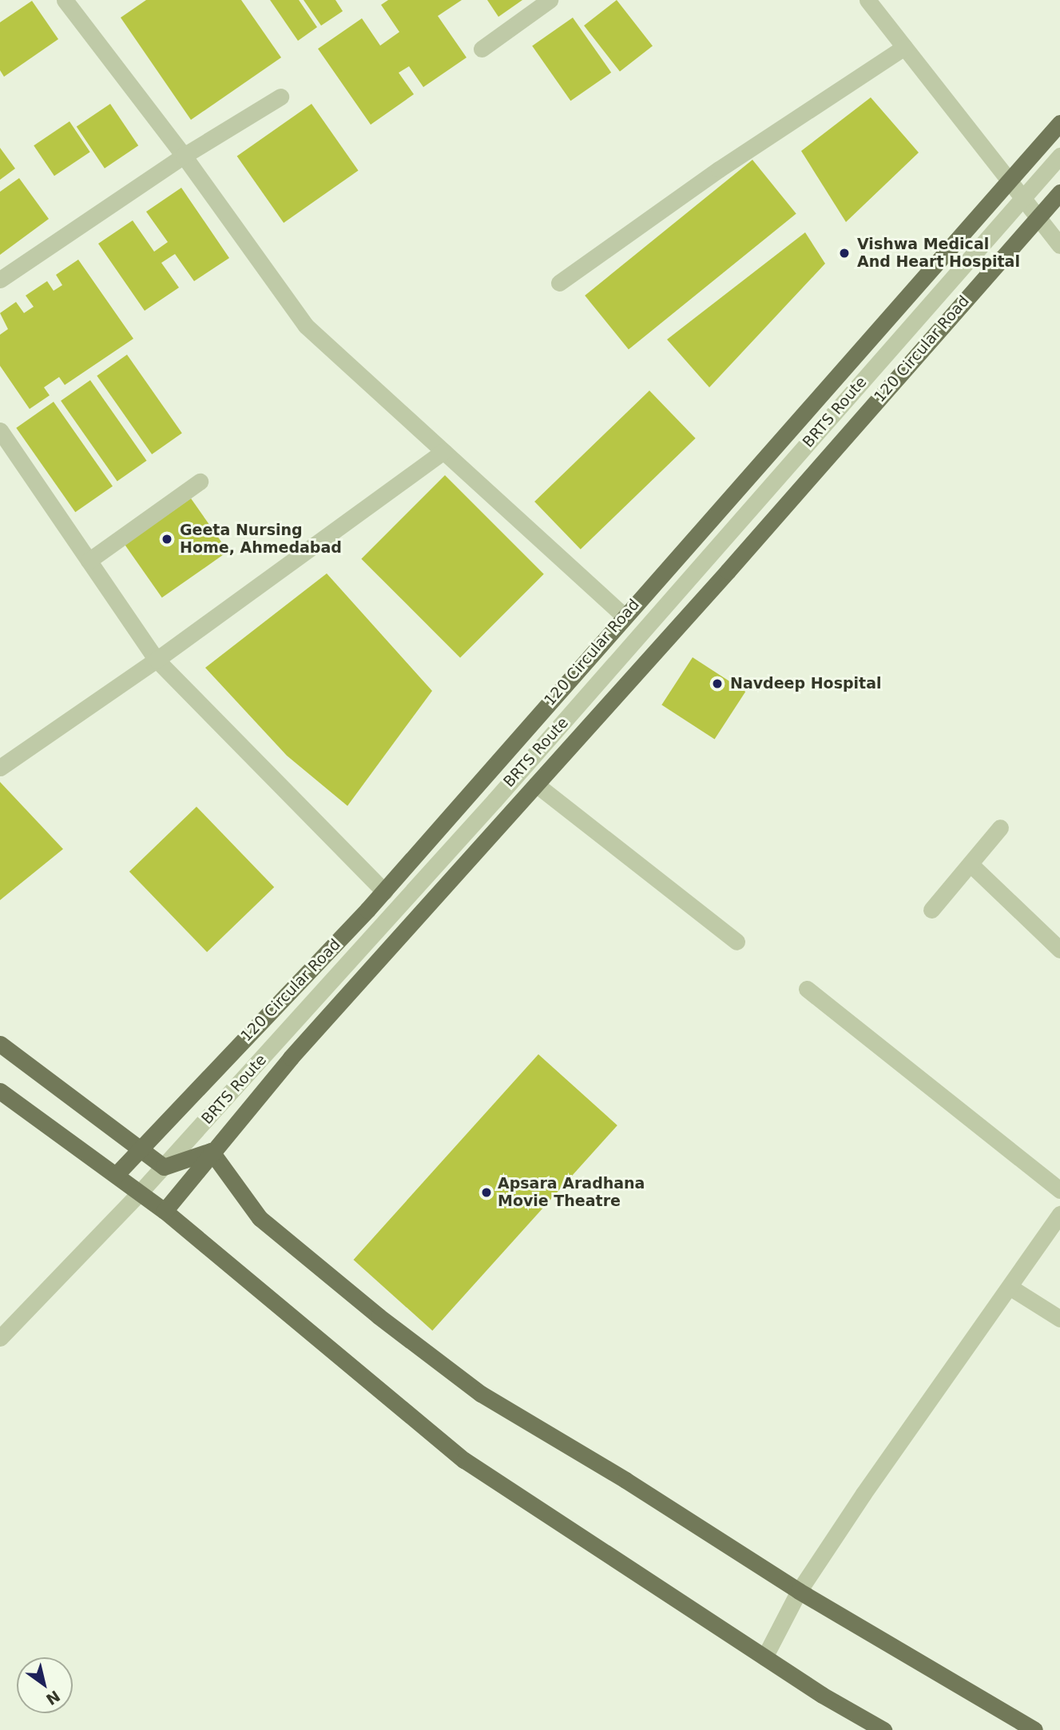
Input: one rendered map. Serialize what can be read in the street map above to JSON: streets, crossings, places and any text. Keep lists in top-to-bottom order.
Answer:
{
  "streets": {
    "main road": ["120 Circular Road"],
    "street": ["BRTS Route"]
  },
  "places": [
    "Vishwa Medical And Heart Hospital",
    "Geeta Nursing Home, Ahmedabad",
    "Navdeep Hospital",
    "Apsara Aradhana Movie Theatre"
  ],
  "north": "bottom right"
}
